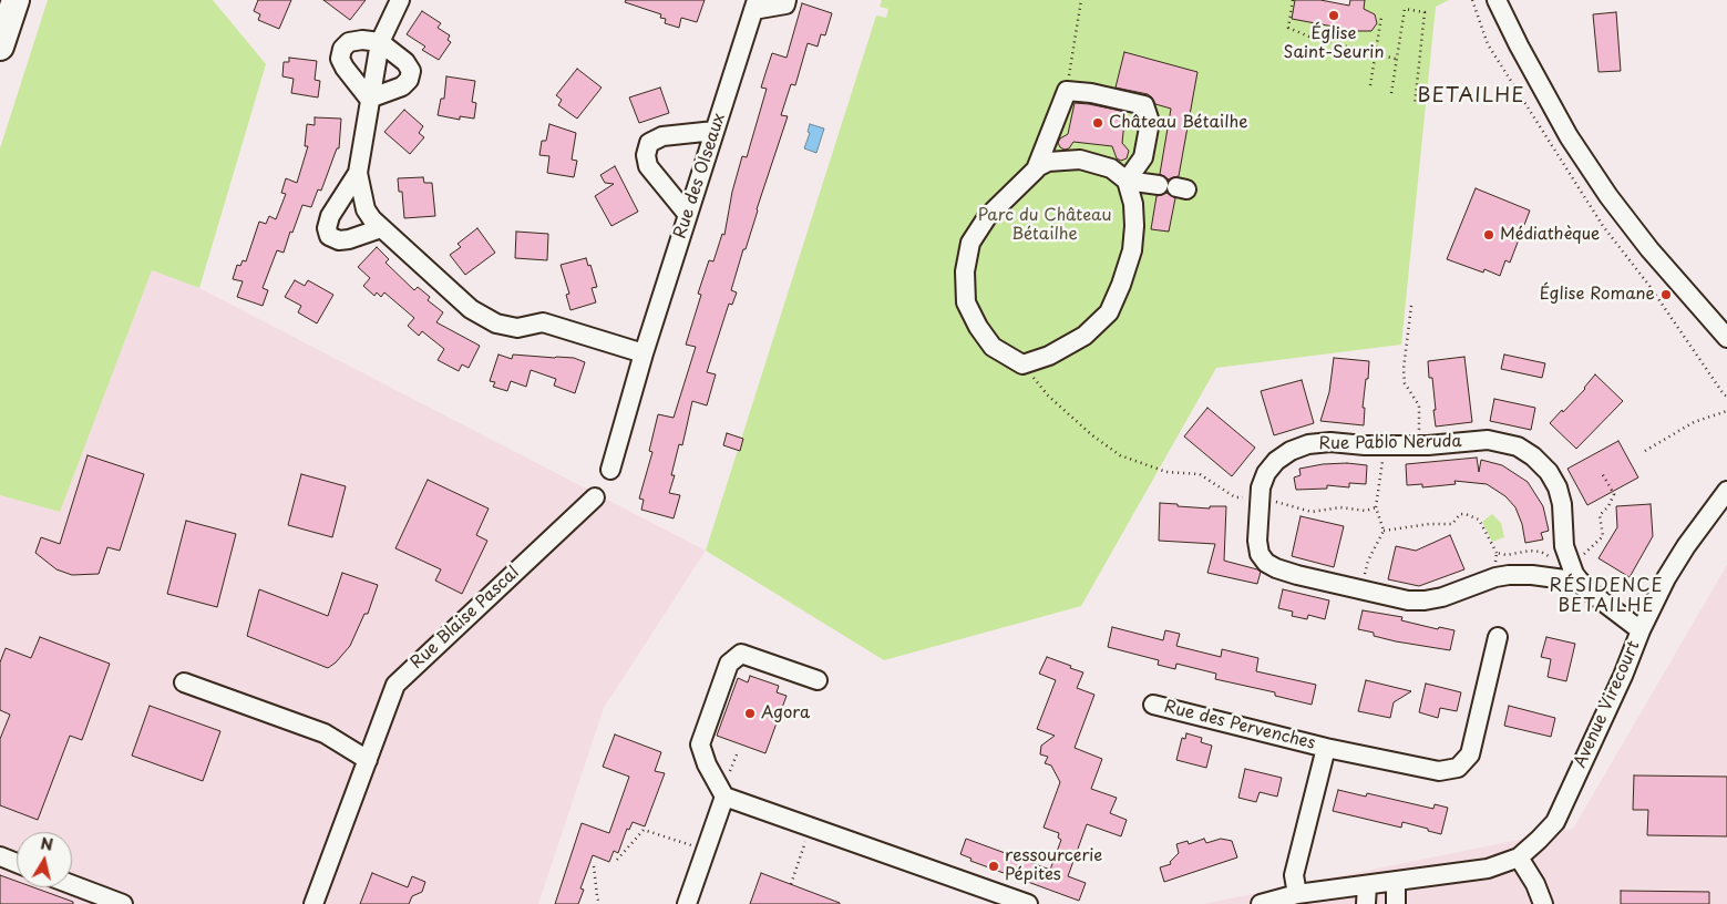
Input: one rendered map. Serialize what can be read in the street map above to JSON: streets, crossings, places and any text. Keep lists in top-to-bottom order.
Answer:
{
  "streets": {
    "street": [
      "Rue des OIseaux",
      "Rue Pablo Neruda",
      "Rue Blaise Pascal",
      "Avenue Virecourt",
      "Rue des Pervenches"
    ]
  },
  "crossings": [
    ["Rue Pablo Neruda", "Avenue Virecourt"]
  ],
  "districts": ["BETAILHE", "RÉSIDENCE BETAILHE"],
  "parks": ["Parc du Château Bétailhe"],
  "places": [
    "Église Saint-Seurin",
    "Château Bétailhe",
    "Médiathèque",
    "Église Romane",
    "Agora",
    "ressourcerie Pépites"
  ],
  "north": "top"
}
